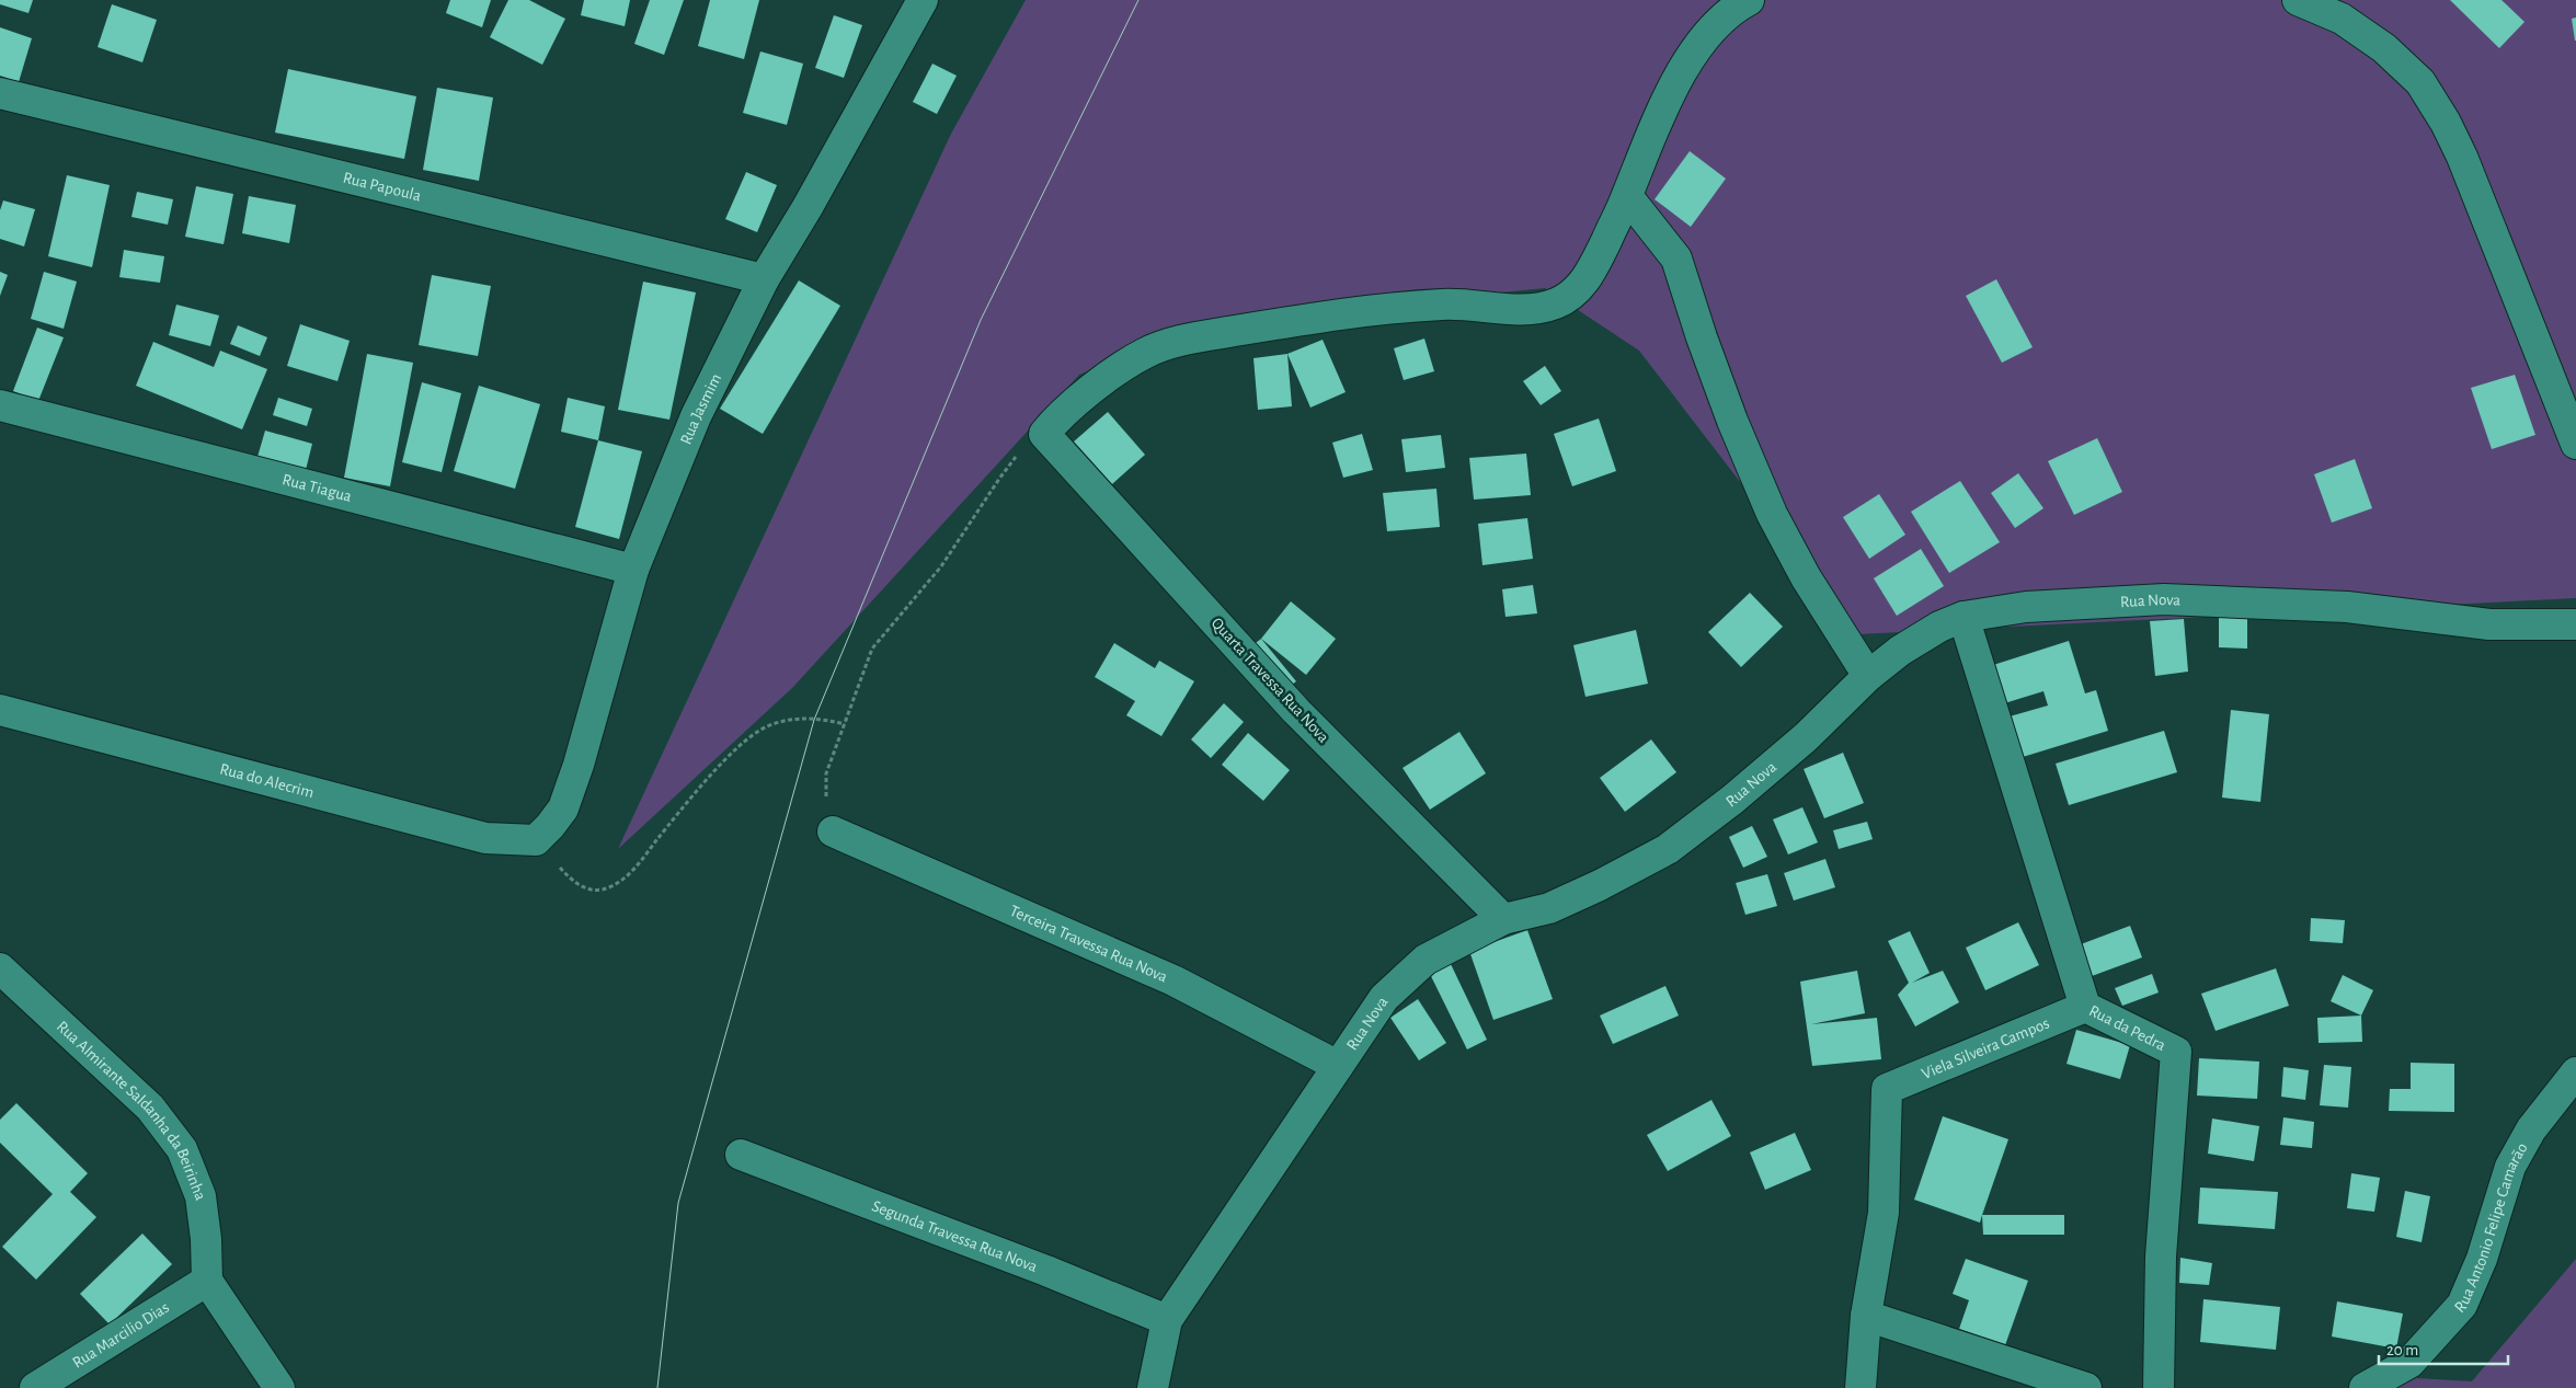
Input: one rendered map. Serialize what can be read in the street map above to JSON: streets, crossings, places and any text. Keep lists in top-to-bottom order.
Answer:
{
  "streets": {
    "street": [
      "Rua Papoula",
      "Rua Jasmim",
      "Rua Tiagua",
      "Rua Nova",
      "Quarta Travessa Rua Nova",
      "Rua do Alecrim",
      "Terceira Travessa Rua Nova",
      "Rua da Pedra",
      "Viela Silveira Campos",
      "Rua Almirante Saldanha da Beirinha",
      "Rua Antonio Felipe Camarão",
      "Segunda Travessa Rua Nova",
      "Rua Marcilio Dias"
    ]
  },
  "crossings": [
    ["Rua Papoula", "Rua Jasmim"],
    ["Rua Jasmim", "Rua Tiagua"],
    ["Rua Jasmim", "Rua do Alecrim"],
    ["Rua Nova", "Quarta Travessa Rua Nova"],
    ["Rua Nova", "Terceira Travessa Rua Nova"],
    ["Rua Nova", "Rua da Pedra"],
    ["Rua Nova", "Segunda Travessa Rua Nova"],
    ["Rua da Pedra", "Viela Silveira Campos"],
    ["Rua Almirante Saldanha da Beirinha", "Rua Marcilio Dias"]
  ],
  "scale_bar": "20 m"
}
